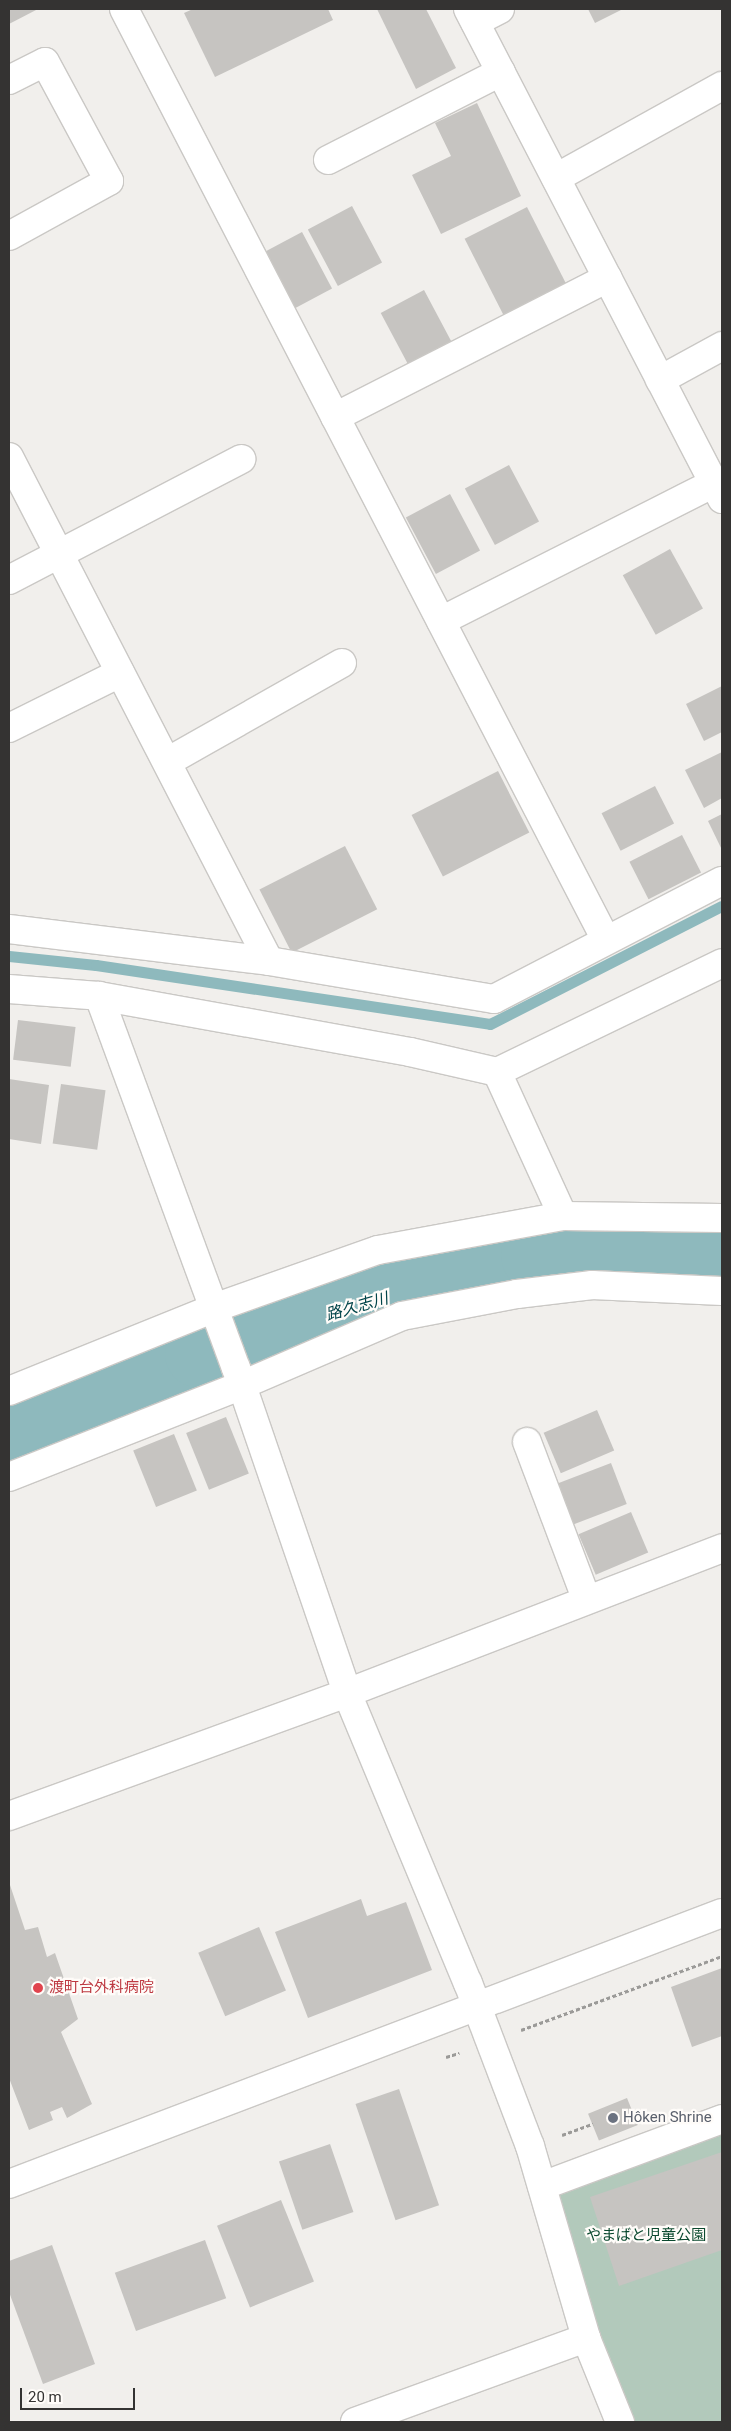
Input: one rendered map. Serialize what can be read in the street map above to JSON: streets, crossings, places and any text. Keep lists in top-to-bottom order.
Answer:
{
  "water": ["路久志川"],
  "parks": ["やまばと児童公園"],
  "places": ["渡町台外科病院", "Hôken Shrine"],
  "scale_bar": "20 m"
}
